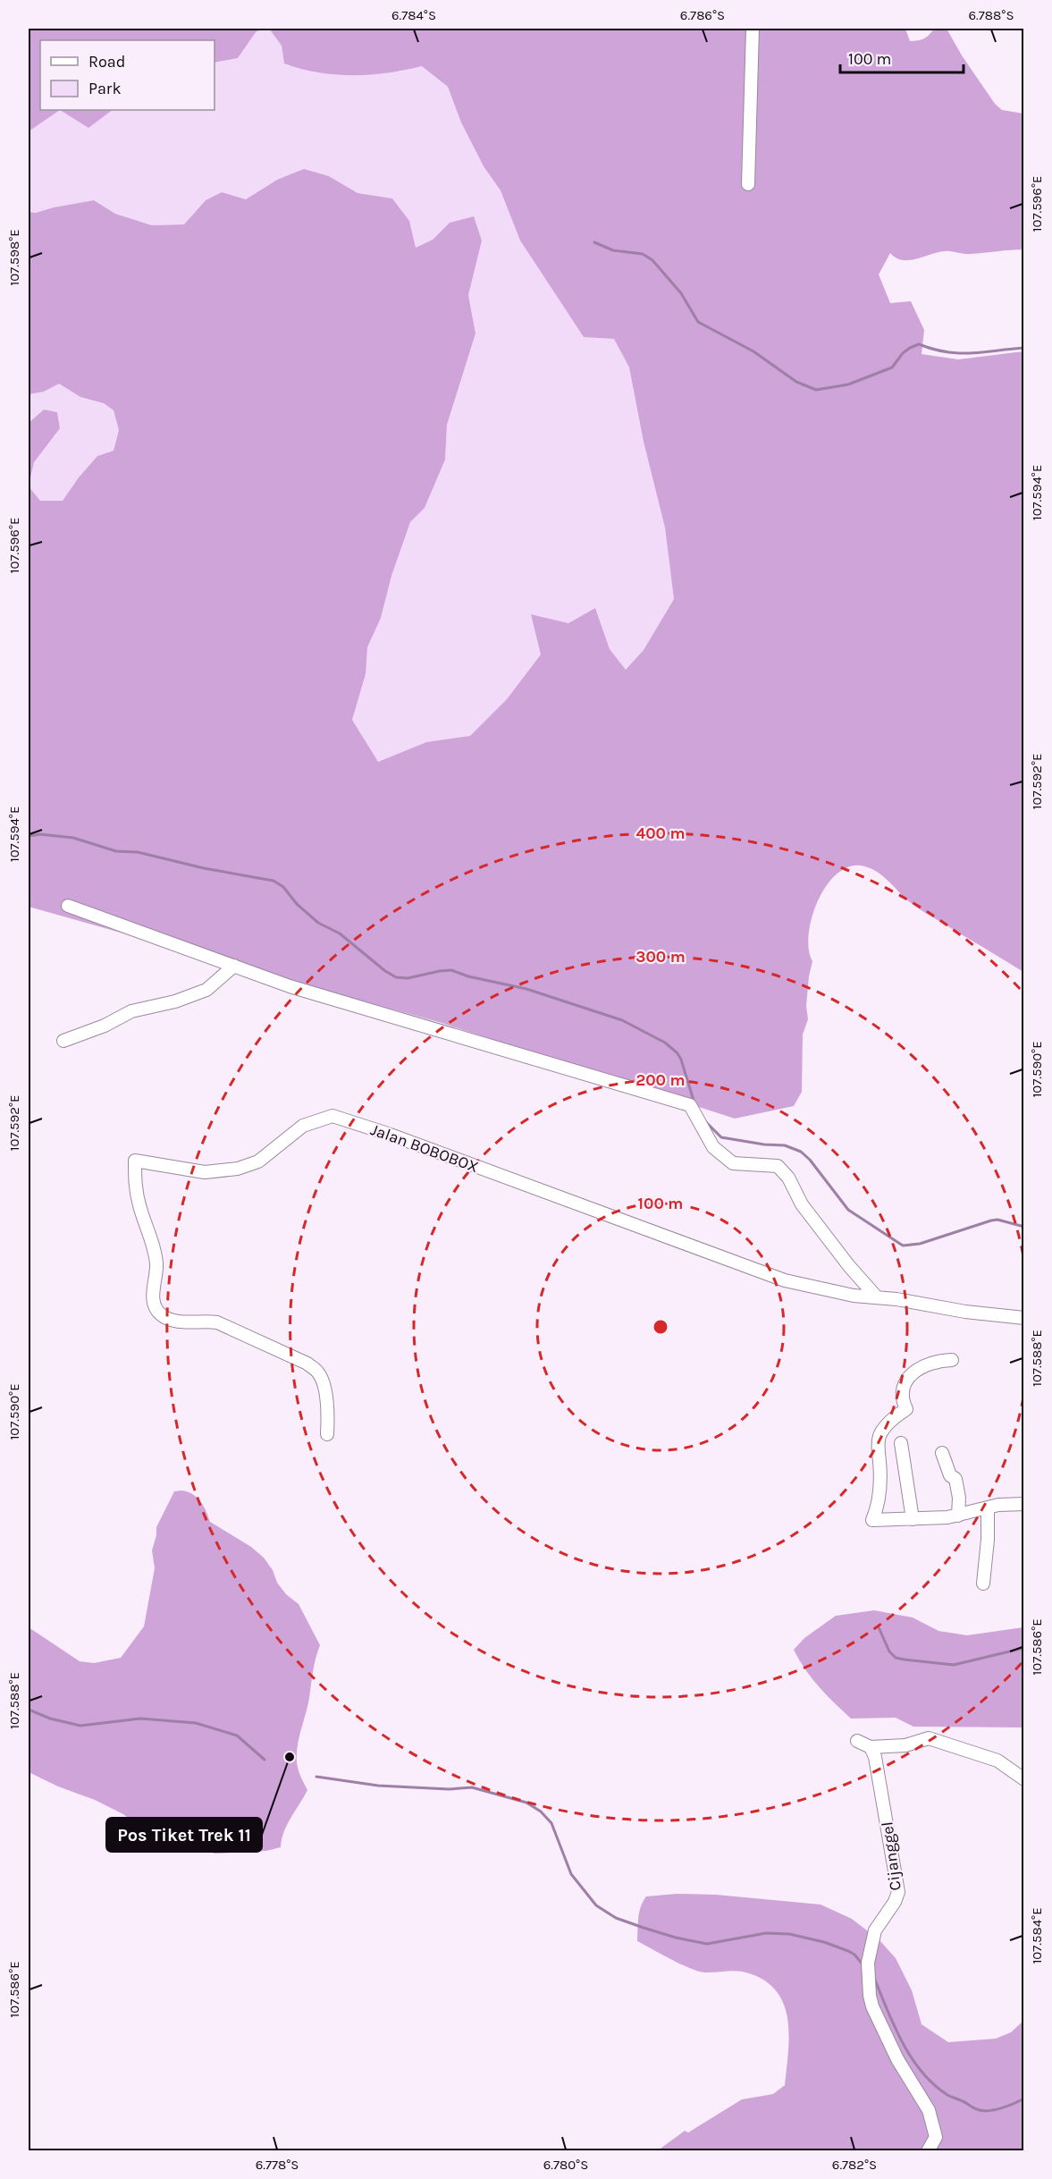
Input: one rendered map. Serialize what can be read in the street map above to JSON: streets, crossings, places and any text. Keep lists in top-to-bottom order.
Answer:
{
  "streets": {
    "street": ["Jalan BOBOBOX", "Cijanggel"]
  },
  "places": ["Pos Tiket Trek 11"],
  "legend": ["Road", "Park"],
  "scale_bar": "100 m",
  "coordinates": [
    "6.784°S",
    "6.786°S",
    "6.788°S",
    "107.596°E",
    "107.598°E",
    "107.594°E",
    "107.592°E",
    "107.590°E",
    "107.588°E",
    "107.586°E",
    "107.584°E",
    "6.778°S",
    "6.780°S",
    "6.782°S"
  ],
  "rings": [
    "400 m",
    "300 m",
    "200 m",
    "100 m"
  ]
}
